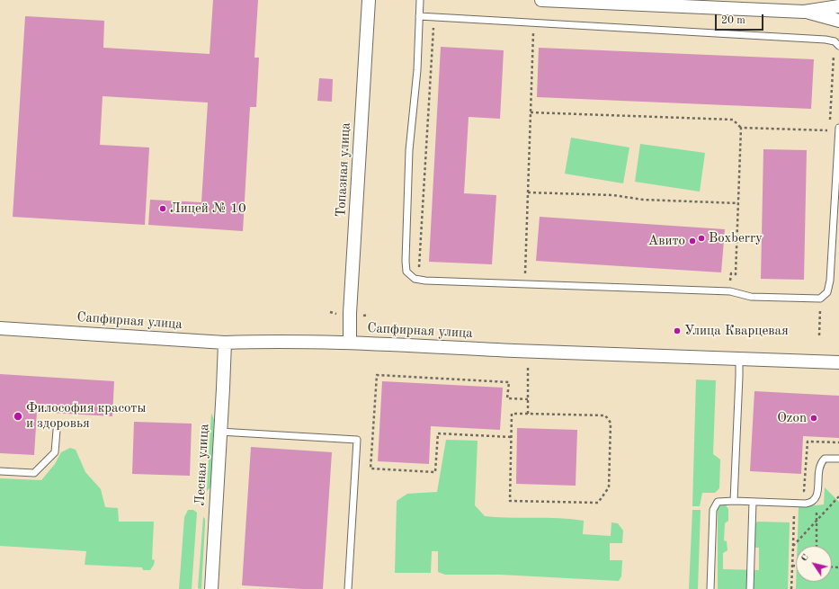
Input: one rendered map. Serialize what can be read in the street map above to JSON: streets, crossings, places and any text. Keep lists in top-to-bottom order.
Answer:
{
  "streets": {
    "street": ["Топазная улица", "Сапфирная улица", "Лесная улица"]
  },
  "crossings": [
    ["Топазная улица", "Сапфирная улица"],
    ["Сапфирная улица", "Лесная улица"]
  ],
  "places": [
    "Лицей № 10",
    "Boxberry",
    "Авито",
    "Улица Кварцевая",
    "Философия красоты и здоровья",
    "Ozon"
  ],
  "scale_bar": "20 m",
  "north": "top left"
}
